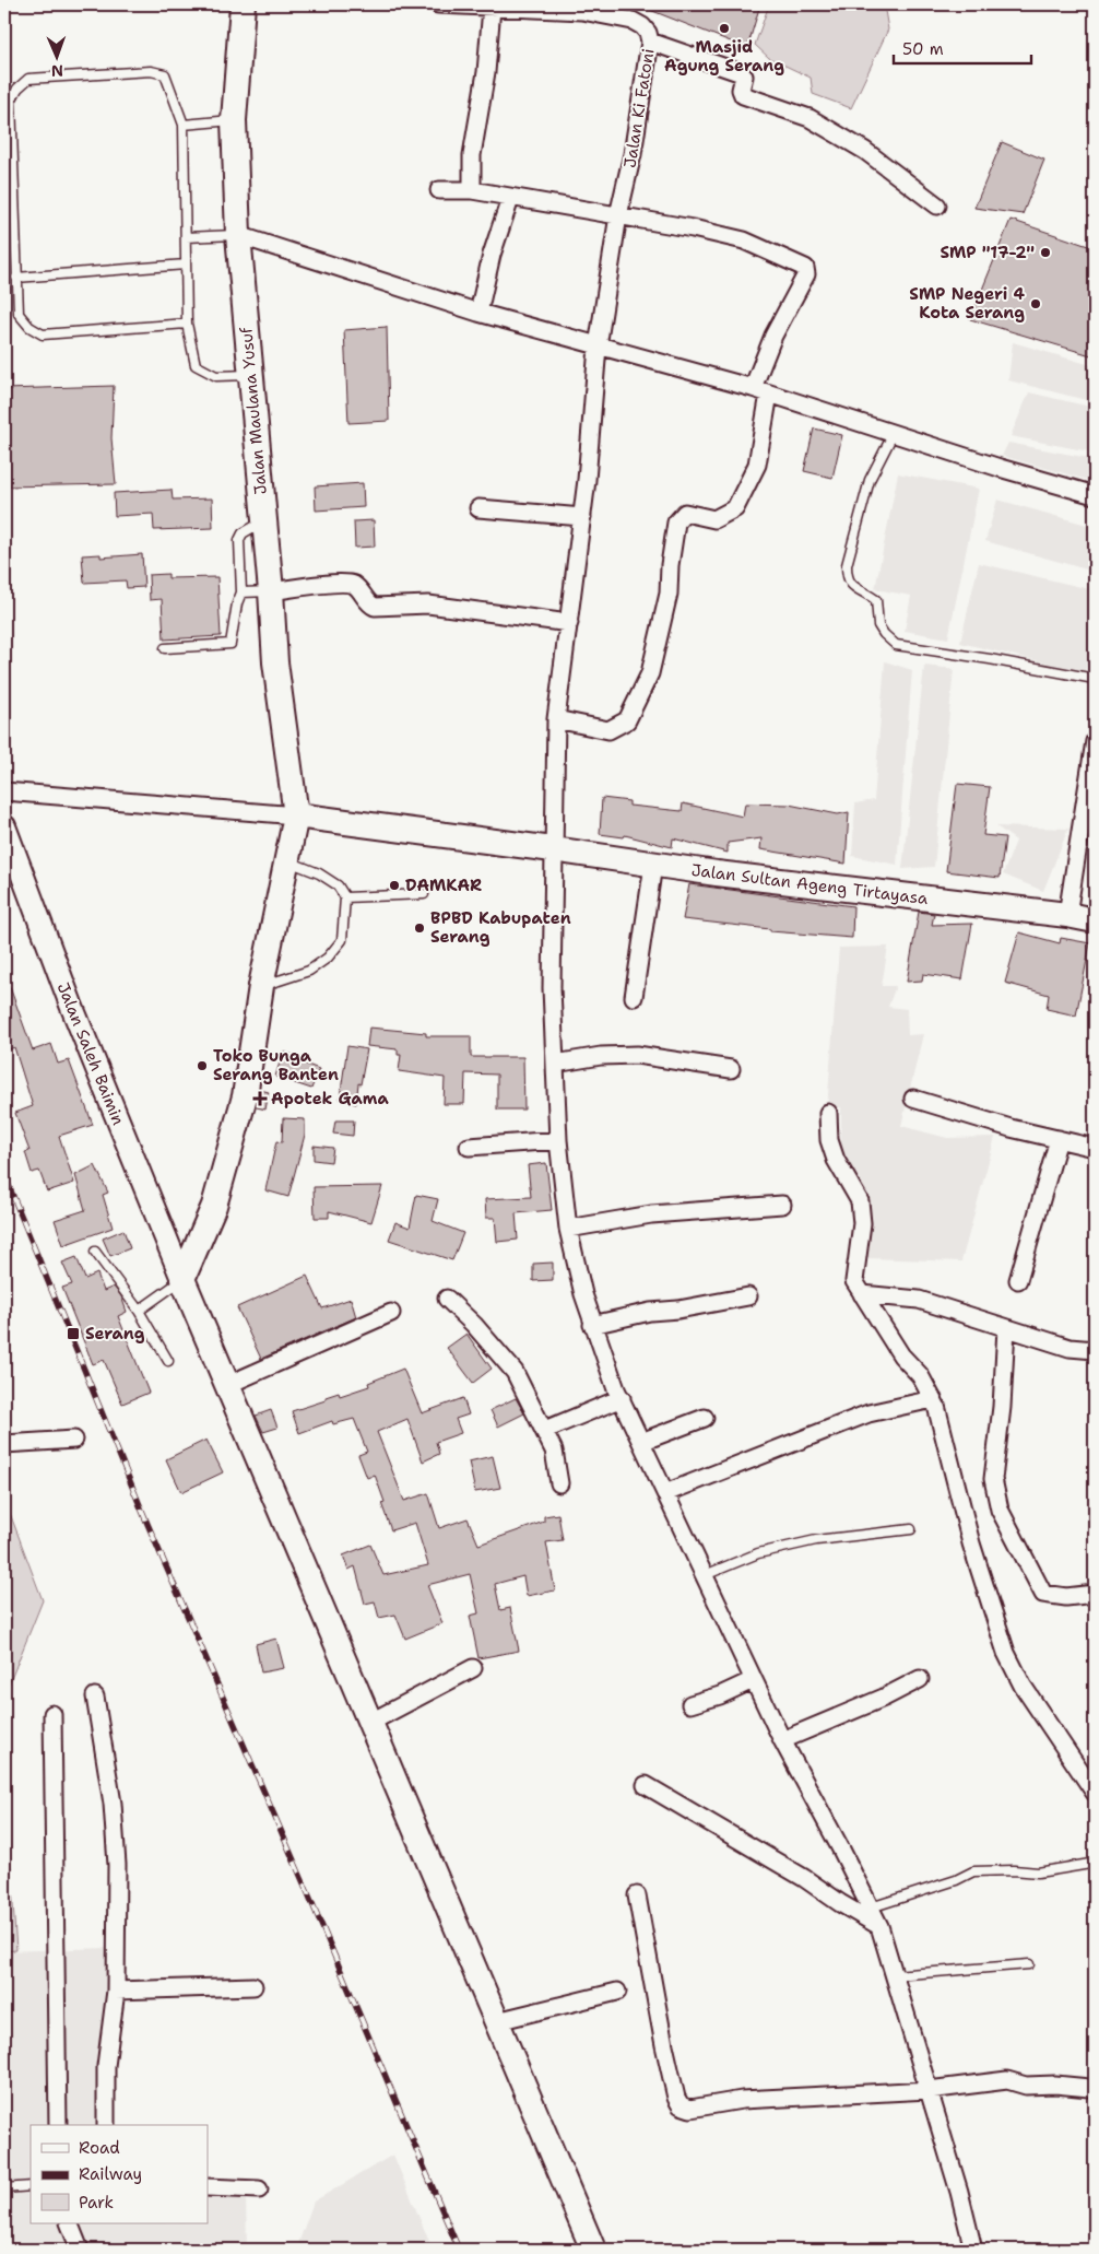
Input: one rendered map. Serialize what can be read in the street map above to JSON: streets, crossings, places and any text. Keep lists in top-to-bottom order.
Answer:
{
  "streets": {
    "main road": ["Jalan Maulana Yusuf", "Jalan Sultan Ageng Tirtayasa"],
    "street": ["Jalan Ki Fatoni", "Jalan Saleh Baimin"]
  },
  "crossings": [
    ["Jalan Ki Fatoni", "Jalan Sultan Ageng Tirtayasa"],
    ["Jalan Maulana Yusuf", "Jalan Sultan Ageng Tirtayasa"],
    ["Jalan Maulana Yusuf", "Jalan Saleh Baimin"]
  ],
  "places": {
    "other": [
      "Masjid Agung Serang",
      "SMP \"17-2\"",
      "SMP Negeri 4 Kota Serang",
      "DAMKAR",
      "BPBD Kabupaten Serang",
      "Toko Bunga Serang Banten"
    ],
    "health": ["Apotek Gama"],
    "transit": ["Serang"]
  },
  "legend": ["Road", "Railway", "Park"],
  "scale_bar": "50 m",
  "north": "bottom"
}
